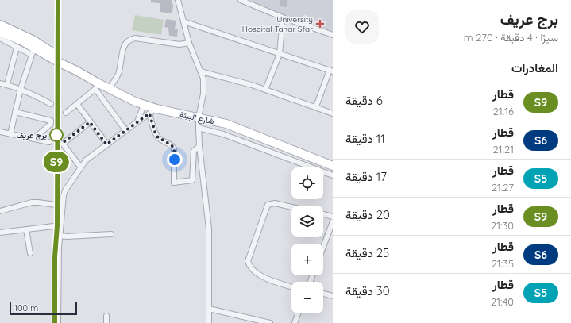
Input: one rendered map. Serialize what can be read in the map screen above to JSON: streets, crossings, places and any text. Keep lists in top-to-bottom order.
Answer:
{
  "streets": {
    "main road": ["شارع البيئة"]
  },
  "places": {
    "health": ["University Hospital Tahar Sfar"],
    "other": ["برج عريف"]
  },
  "scale_bar": "100 m",
  "page": {
    "heading": [
      ["برج عريف", "سيرًا · 4 دقيقة · 270 m"],
      "المغادرات"
    ],
    "on_map": "S9",
    "list": [
      {
        "mark": "S9",
        "name": "قطار",
        "note": "21:16",
        "value": "6 دقيقة"
      },
      {
        "mark": "S6",
        "name": "قطار",
        "note": "21:21",
        "value": "11 دقيقة"
      },
      {
        "mark": "S5",
        "name": "قطار",
        "note": "21:27",
        "value": "17 دقيقة"
      },
      {
        "mark": "S9",
        "name": "قطار",
        "note": "21:30",
        "value": "20 دقيقة"
      },
      {
        "mark": "S6",
        "name": "قطار",
        "note": "21:35",
        "value": "25 دقيقة"
      },
      {
        "mark": "S5",
        "name": "قطار",
        "note": "21:40",
        "value": "30 دقيقة"
      }
    ],
    "map_buttons": ["+", "−"],
    "scale": "100 m"
  }
}
